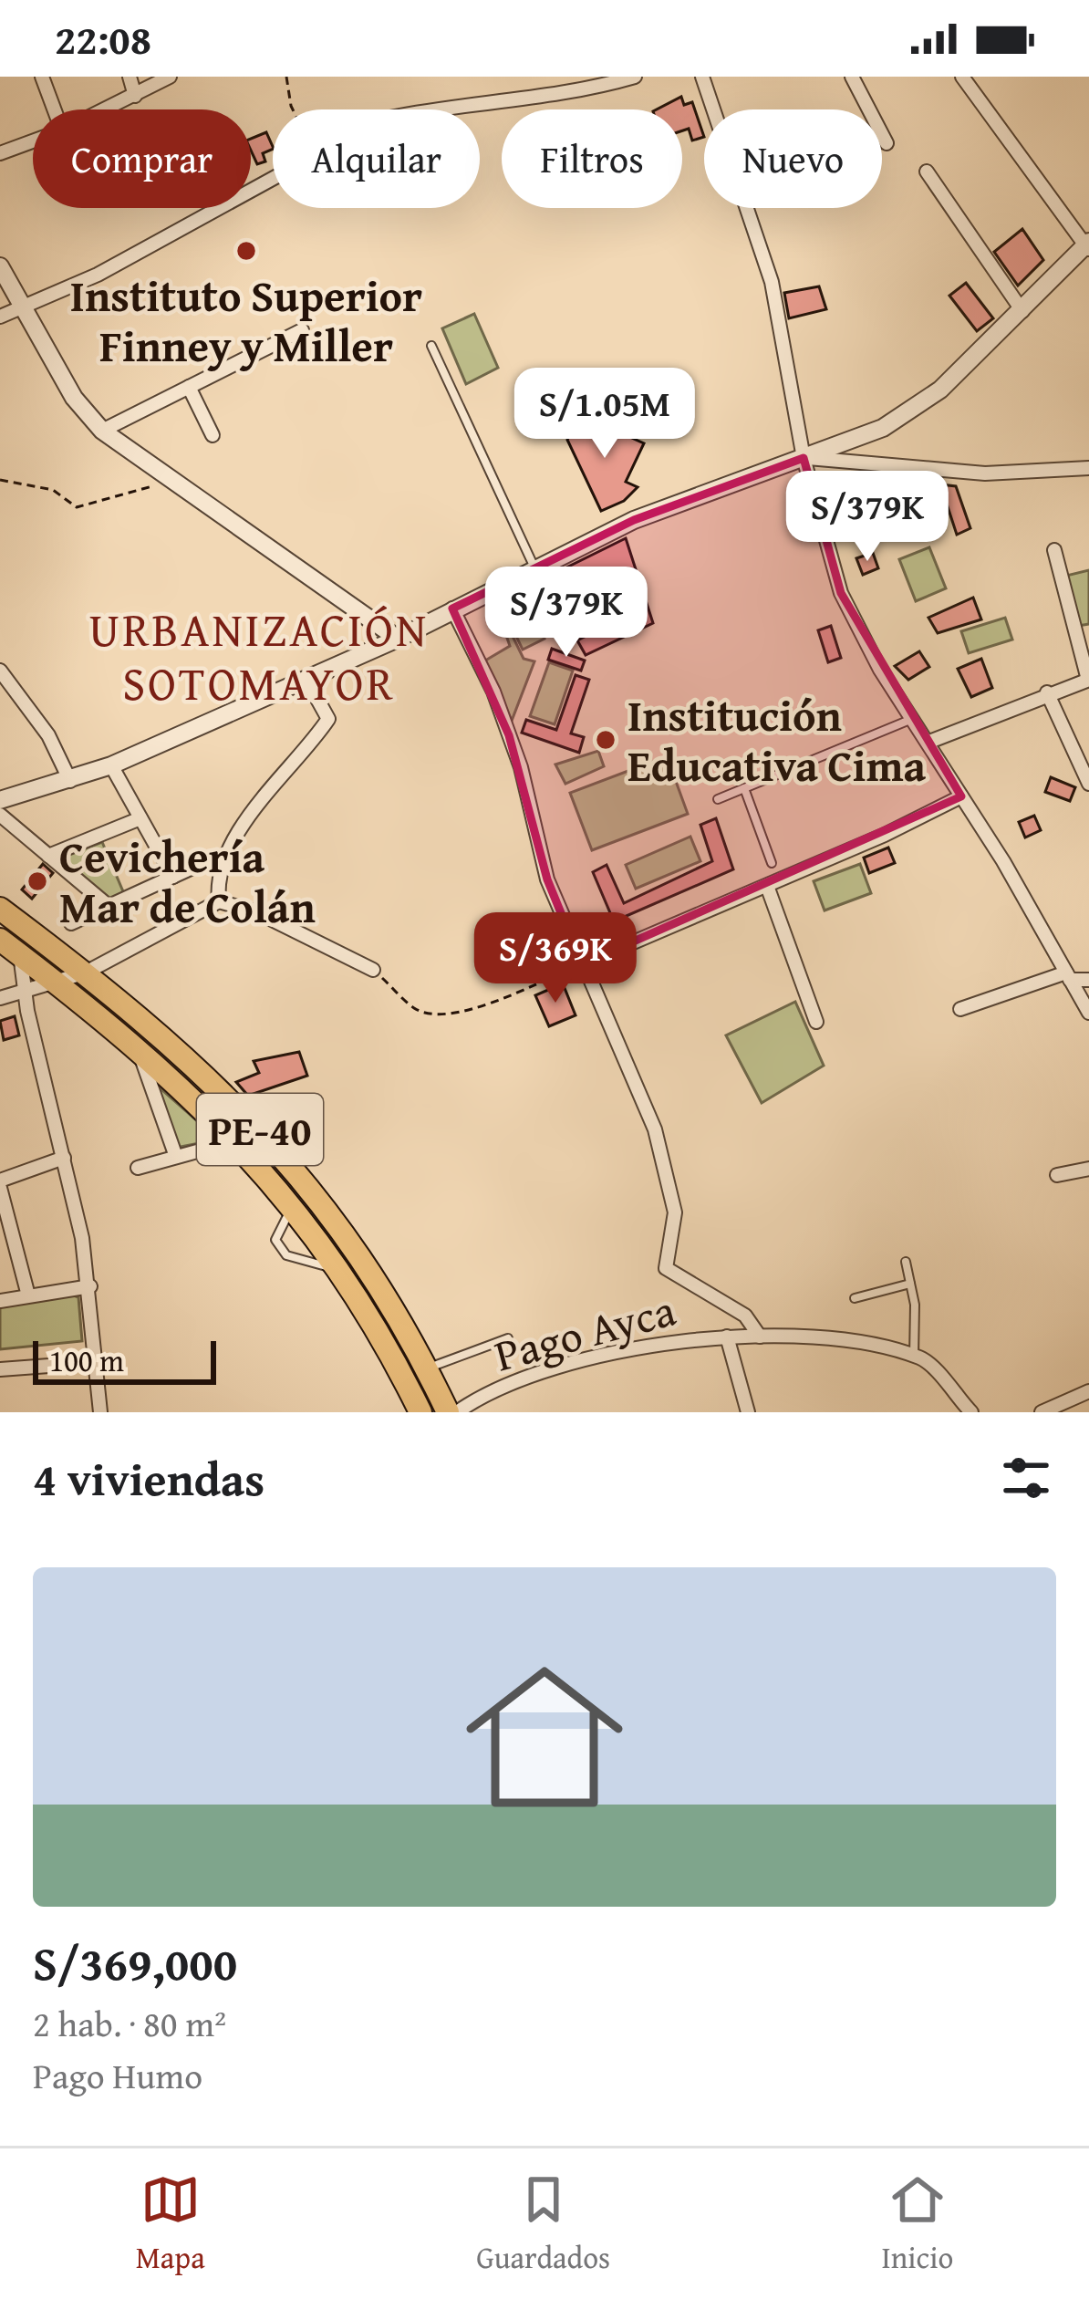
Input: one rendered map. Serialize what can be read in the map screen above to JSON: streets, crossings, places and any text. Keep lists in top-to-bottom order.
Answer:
{
  "streets": {
    "highway": ["PE-40"],
    "street": ["Pago Ayca"]
  },
  "districts": ["URBANIZACIÓN SOTOMAYOR"],
  "places": ["Instituto Superior Finney y Miller", "Institución Educativa Cima", "Cevichería Mar de Colán"],
  "scale_bar": "100 m",
  "page": {
    "status": "22:08",
    "chip": [
      "Comprar",
      "Alquilar",
      "Filtros",
      "Nuevo"
    ],
    "price": [
      "S/1.05M",
      "S/379K",
      "S/379K",
      "S/369K"
    ],
    "scale": "100 m",
    "heading": "4 viviendas",
    "list": [
      {
        "name": "S/369,000",
        "note": "2 hab. · 80 m² · Pago Humo"
      }
    ],
    "tabs": ["Mapa", "Guardados", "Inicio"]
  }
}
